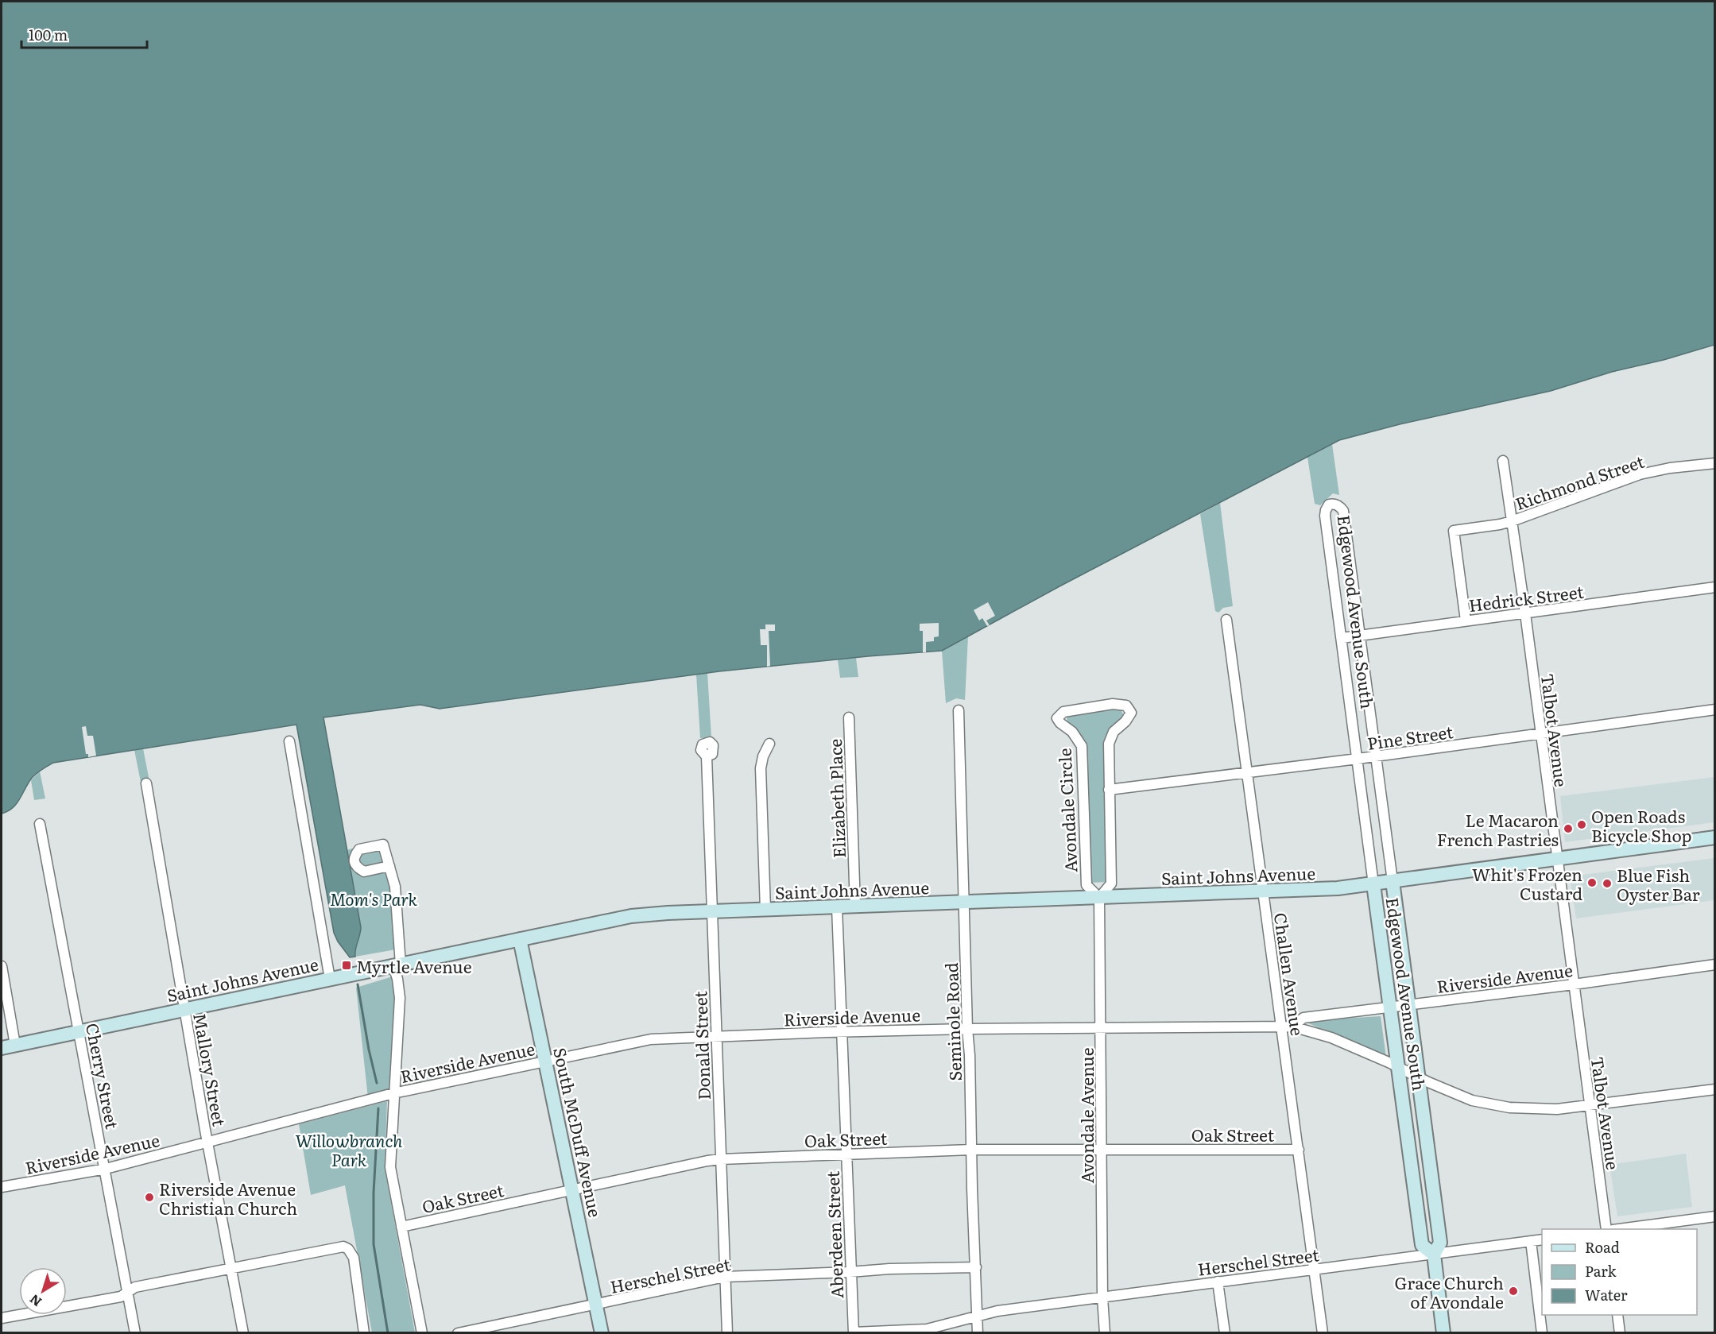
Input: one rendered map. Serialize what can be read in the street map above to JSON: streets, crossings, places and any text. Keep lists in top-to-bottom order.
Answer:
{
  "streets": {
    "main road": ["Edgewood Avenue South", "Saint Johns Avenue", "South McDuff Avenue"],
    "street": [
      "Richmond Street",
      "Hedrick Street",
      "Talbot Avenue",
      "Pine Street",
      "Elizabeth Place",
      "Avondale Circle",
      "Challen Avenue",
      "Riverside Avenue",
      "Seminole Road",
      "Donald Street",
      "Mallory Street",
      "Cherry Street",
      "Avondale Avenue",
      "Oak Street",
      "Aberdeen Street",
      "Herschel Street"
    ]
  },
  "crossings": [
    ["Richmond Street", "Hedrick Street"],
    ["Richmond Street", "Talbot Avenue"],
    ["Hedrick Street", "Edgewood Avenue South"],
    ["Hedrick Street", "Talbot Avenue"],
    ["Edgewood Avenue South", "Pine Street"],
    ["Edgewood Avenue South", "Saint Johns Avenue"],
    ["Edgewood Avenue South", "Riverside Avenue"],
    ["Edgewood Avenue South", "Herschel Street"],
    ["Talbot Avenue", "Pine Street"],
    ["Talbot Avenue", "Saint Johns Avenue"],
    ["Talbot Avenue", "Riverside Avenue"],
    ["Pine Street", "Avondale Circle"],
    ["Pine Street", "Challen Avenue"],
    ["Elizabeth Place", "Saint Johns Avenue"],
    ["Avondale Circle", "Saint Johns Avenue"],
    ["Avondale Circle", "Avondale Avenue"],
    ["Saint Johns Avenue", "Challen Avenue"],
    ["Saint Johns Avenue", "Seminole Road"],
    ["Saint Johns Avenue", "Donald Street"],
    ["Saint Johns Avenue", "Mallory Street"],
    ["Saint Johns Avenue", "Cherry Street"],
    ["Saint Johns Avenue", "Avondale Avenue"],
    ["Saint Johns Avenue", "South McDuff Avenue"],
    ["Saint Johns Avenue", "Aberdeen Street"],
    ["Challen Avenue", "Riverside Avenue"],
    ["Challen Avenue", "Oak Street"],
    ["Challen Avenue", "Herschel Street"],
    ["Riverside Avenue", "Seminole Road"],
    ["Riverside Avenue", "Donald Street"],
    ["Riverside Avenue", "Mallory Street"],
    ["Riverside Avenue", "Cherry Street"],
    ["Riverside Avenue", "Avondale Avenue"],
    ["Riverside Avenue", "South McDuff Avenue"],
    ["Riverside Avenue", "Aberdeen Street"],
    ["Seminole Road", "Oak Street"],
    ["Seminole Road", "Herschel Street"],
    ["Donald Street", "Oak Street"],
    ["Donald Street", "Herschel Street"],
    ["Avondale Avenue", "Oak Street"],
    ["Avondale Avenue", "Herschel Street"],
    ["South McDuff Avenue", "Oak Street"],
    ["South McDuff Avenue", "Herschel Street"],
    ["Oak Street", "Aberdeen Street"],
    ["Aberdeen Street", "Herschel Street"]
  ],
  "parks": ["Mom's Park", "Willowbranch Park"],
  "places": {
    "other": [
      "Open Roads Bicycle Shop",
      "Le Macaron French Pastries",
      "Whit's Frozen Custard",
      "Blue Fish Oyster Bar",
      "Riverside Avenue Christian Church",
      "Grace Church of Avondale"
    ],
    "transit": ["Myrtle Avenue"]
  },
  "legend": ["Road", "Park", "Water"],
  "scale_bar": "100 m",
  "north": "bottom left"
}
